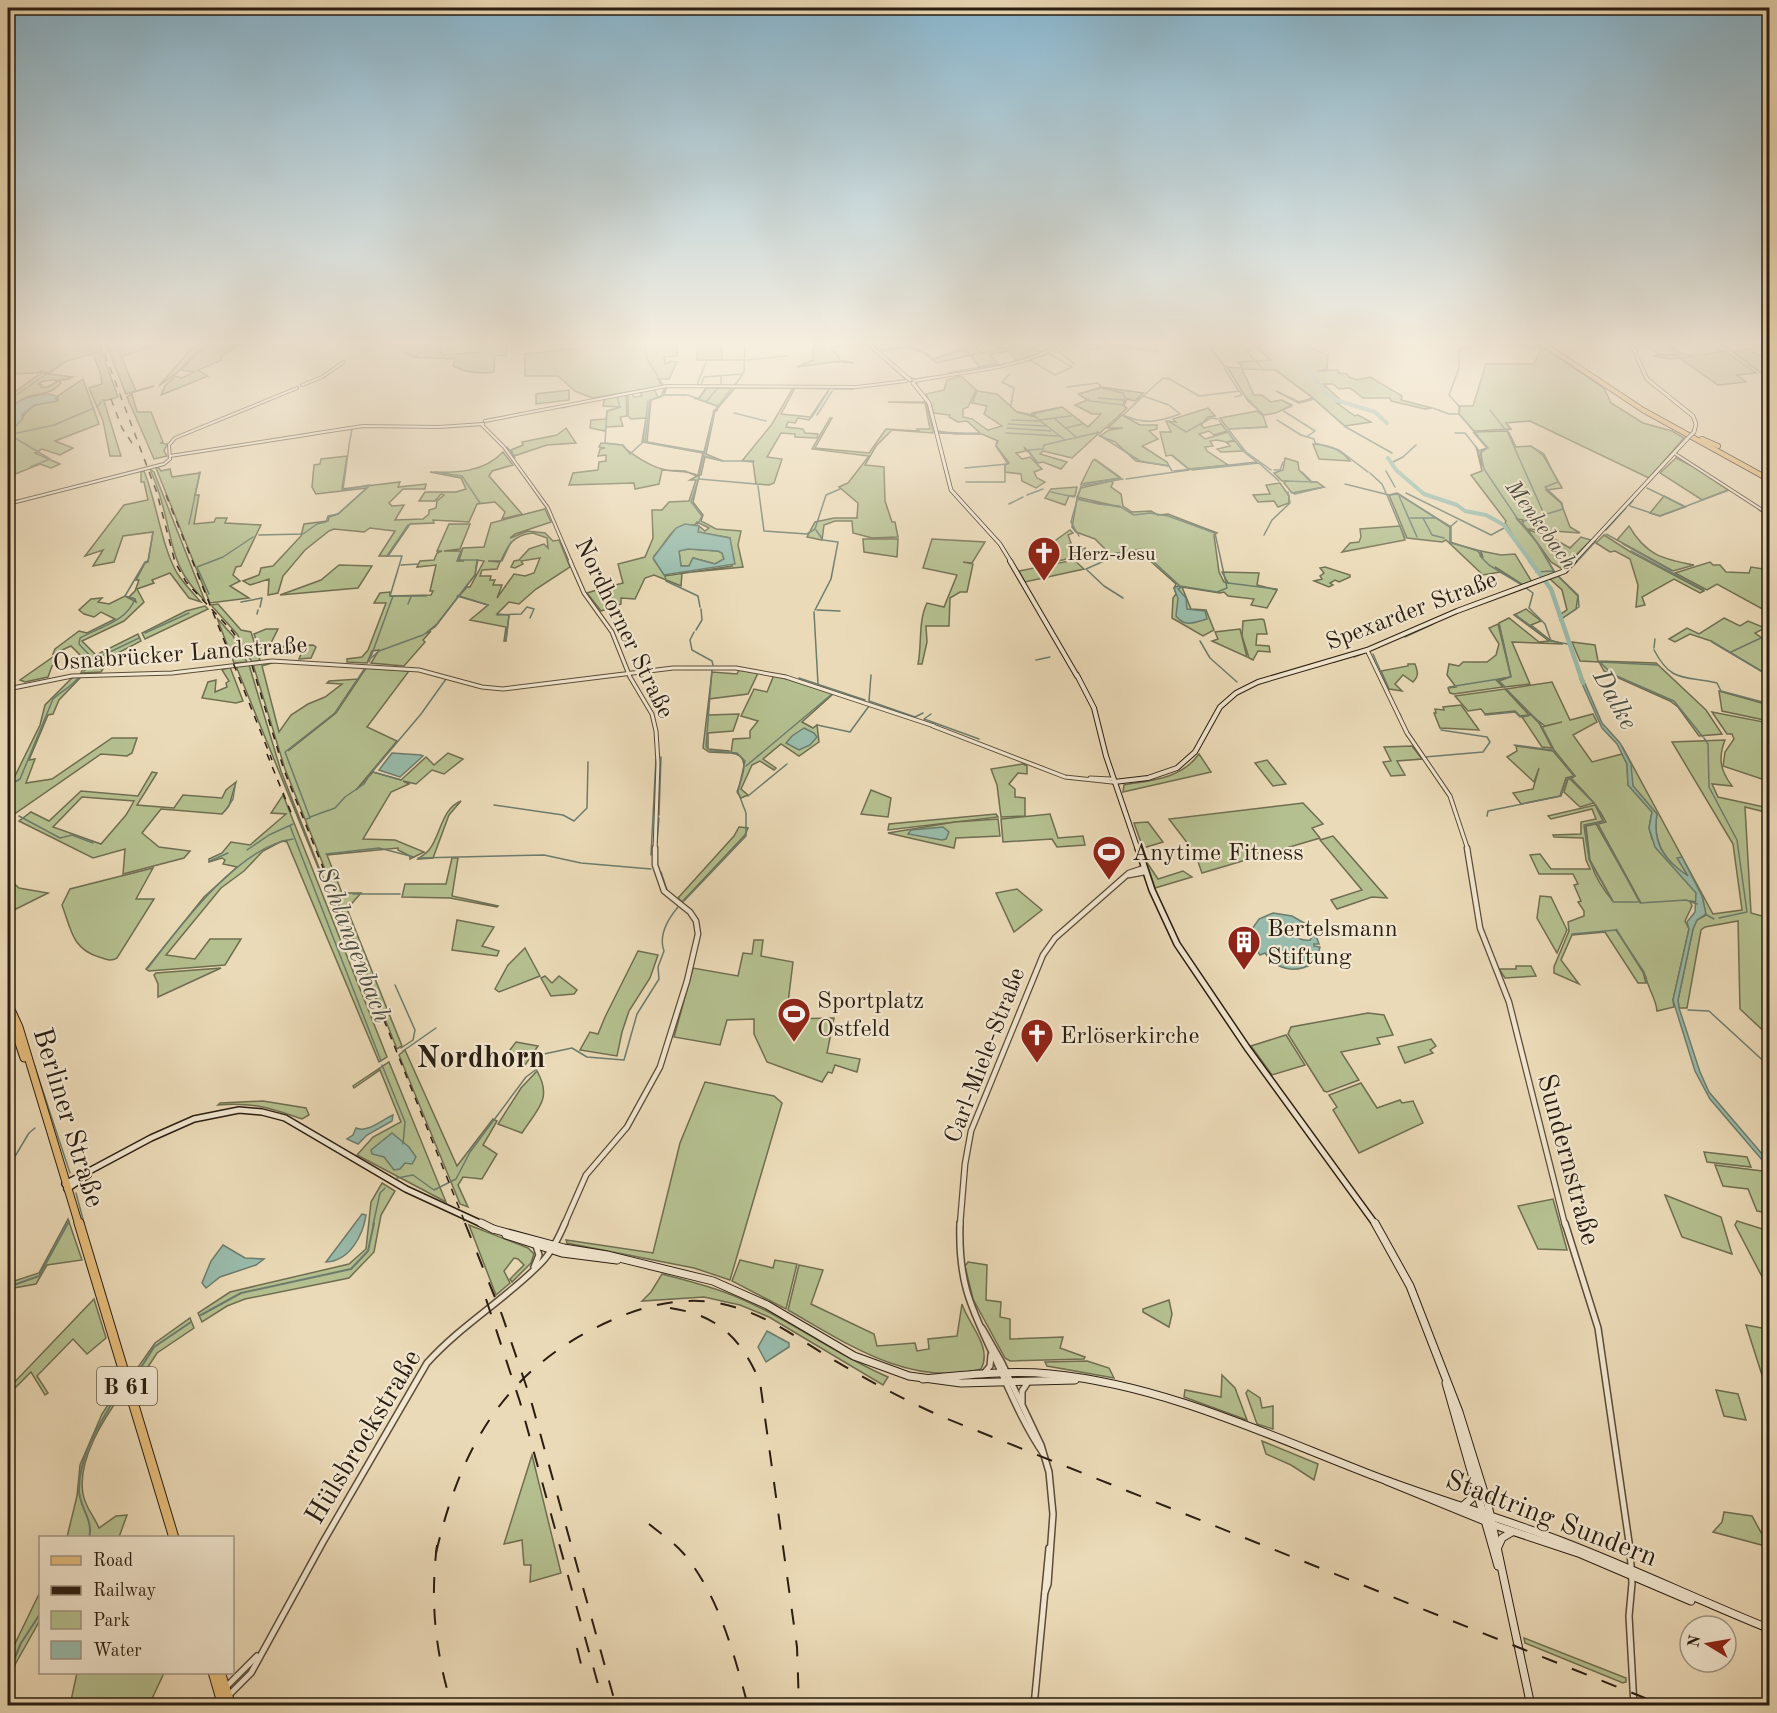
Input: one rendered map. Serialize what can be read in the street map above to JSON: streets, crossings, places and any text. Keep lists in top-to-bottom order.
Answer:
{
  "streets": {
    "main road": [
      "Spexarder Straße",
      "Berliner Straße",
      "B 61",
      "Stadtring Sundern"
    ],
    "street": [
      "Nordhorner Straße",
      "Osnabrücker Landstraße",
      "Carl-Miele-Straße",
      "Sundernstraße",
      "Hülsbrockstraße"
    ]
  },
  "crossings": [
    ["Spexarder Straße", "Osnabrücker Landstraße"],
    ["Spexarder Straße", "Sundernstraße"],
    ["Nordhorner Straße", "Osnabrücker Landstraße"],
    ["Nordhorner Straße", "Hülsbrockstraße"],
    ["Carl-Miele-Straße", "Stadtring Sundern"],
    ["Sundernstraße", "Stadtring Sundern"]
  ],
  "districts": ["Nordhorn"],
  "water": ["Menkebach", "Dalke", "Schlangenbach"],
  "places": {
    "church": ["Herz-Jesu", "Erlöserkirche"],
    "sports": ["Anytime Fitness", "Sportplatz Ostfeld"],
    "building": ["Bertelsmann Stiftung"]
  },
  "legend": [
    "Road",
    "Railway",
    "Park",
    "Water"
  ],
  "north": "left"
}
